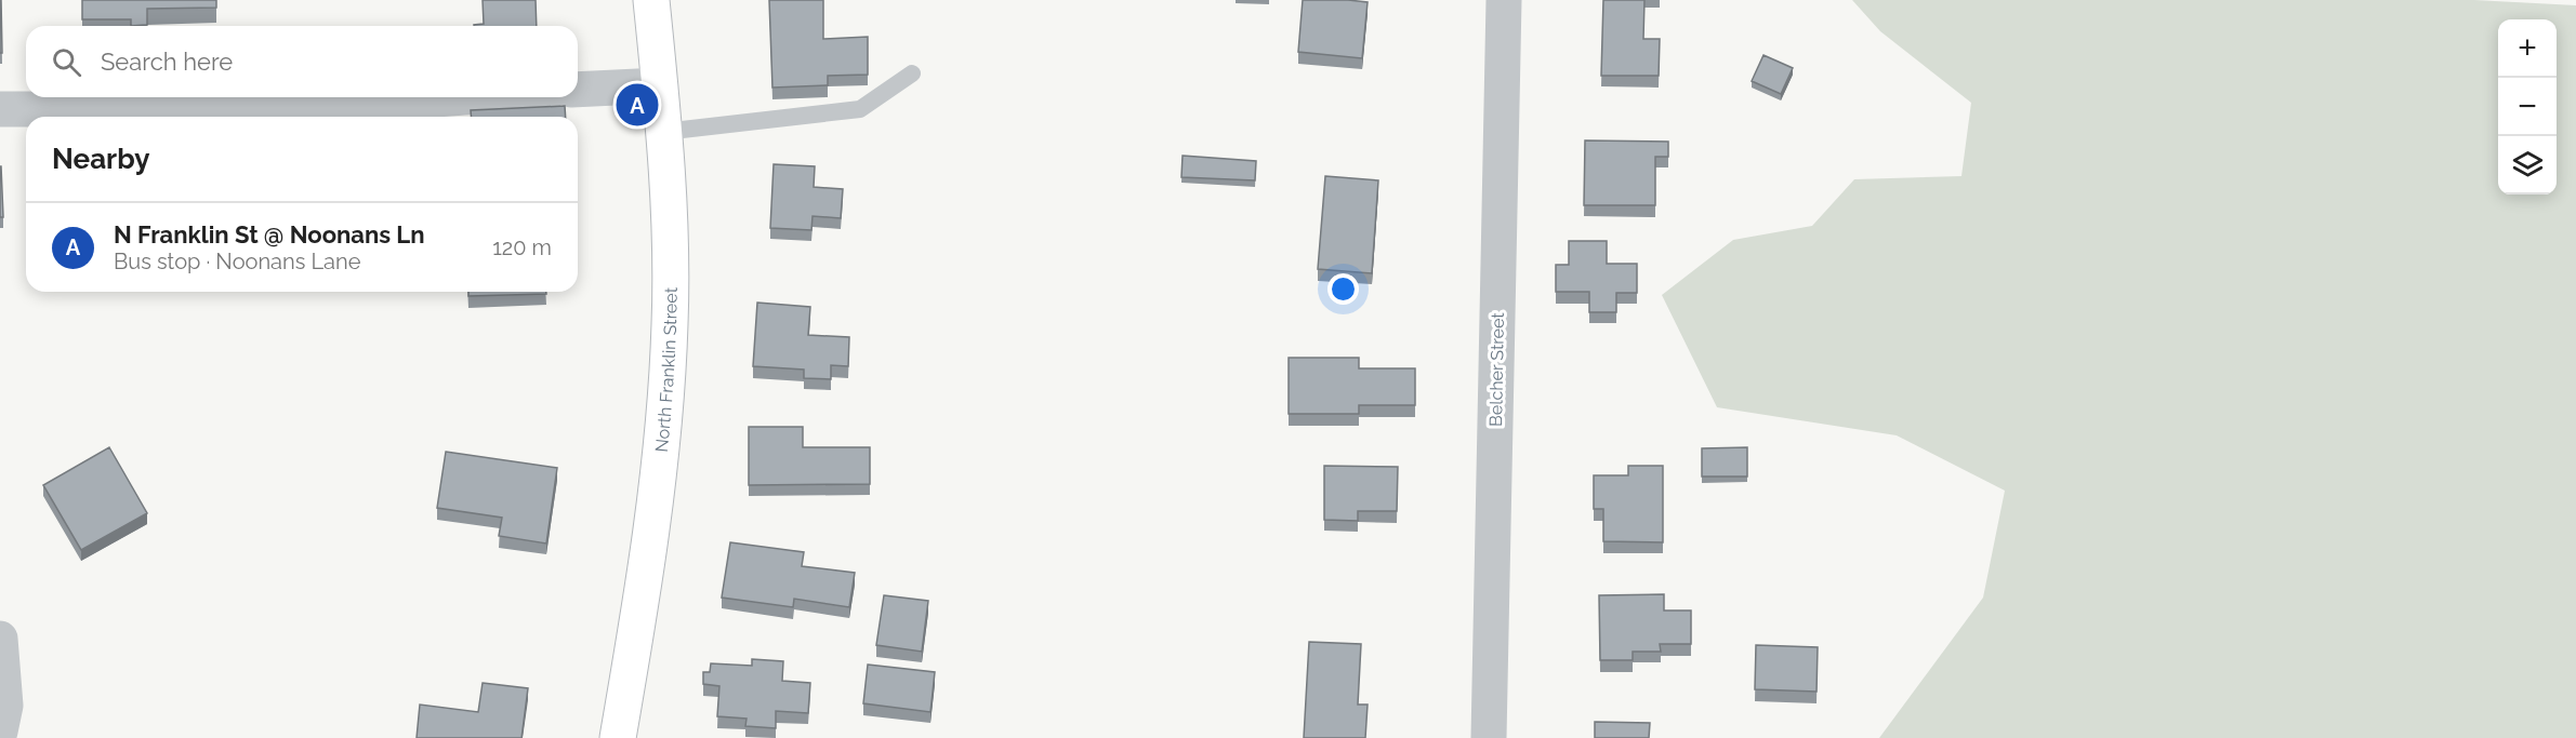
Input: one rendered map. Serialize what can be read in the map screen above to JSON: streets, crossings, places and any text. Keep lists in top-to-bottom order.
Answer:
{
  "streets": {
    "main road": ["North Franklin Street"],
    "street": ["Belcher Street"]
  },
  "page": {
    "map_buttons": ["+", "−"],
    "search": "Search here",
    "pins": "A",
    "heading": "Nearby",
    "list": [
      {
        "mark": "A",
        "name": "N Franklin St @ Noonans Ln",
        "note": "Bus stop · Noonans Lane",
        "value": "120 m"
      }
    ]
  }
}
